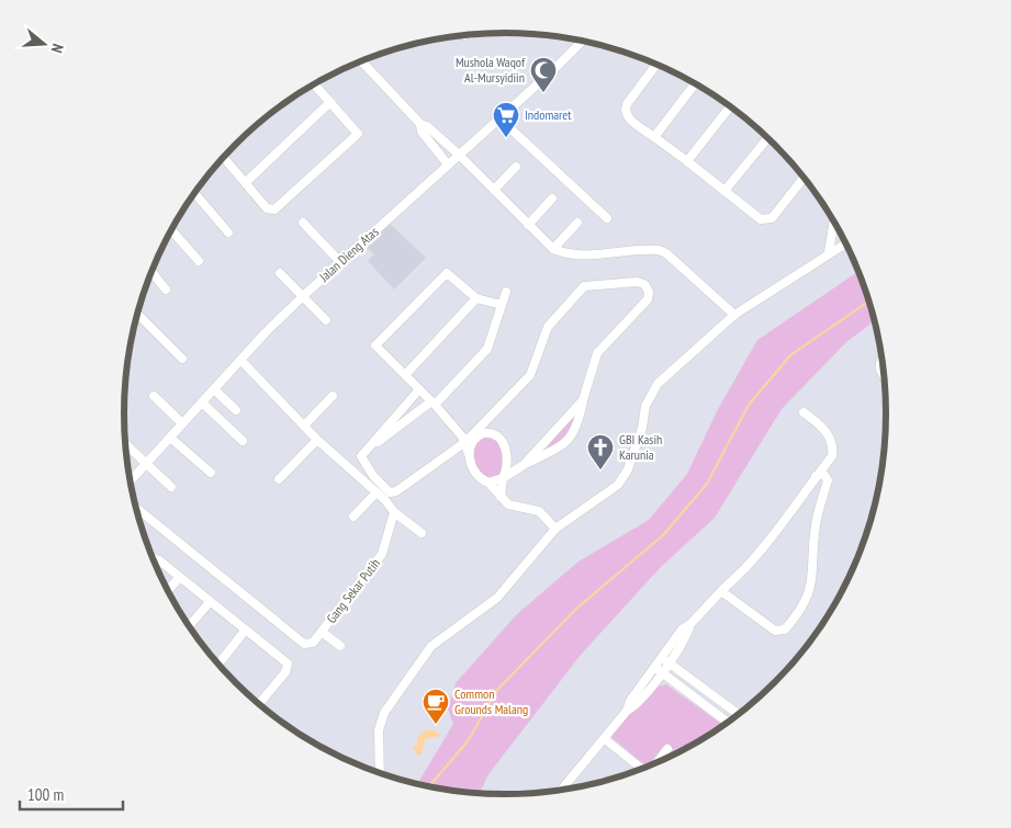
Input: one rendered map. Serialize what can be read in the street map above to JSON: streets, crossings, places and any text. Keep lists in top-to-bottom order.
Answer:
{
  "streets": {
    "street": ["Jalan Dieng Atas", "Gang Sekar Putih"]
  },
  "places": {
    "mosque": ["Mushola Waqof Al-Mursyidiin"],
    "supermarket": ["Indomaret"],
    "church": ["GBI Kasih Karunia"],
    "cafe": ["Common Grounds Malang"]
  },
  "scale_bar": "100 m",
  "north": "right"
}
